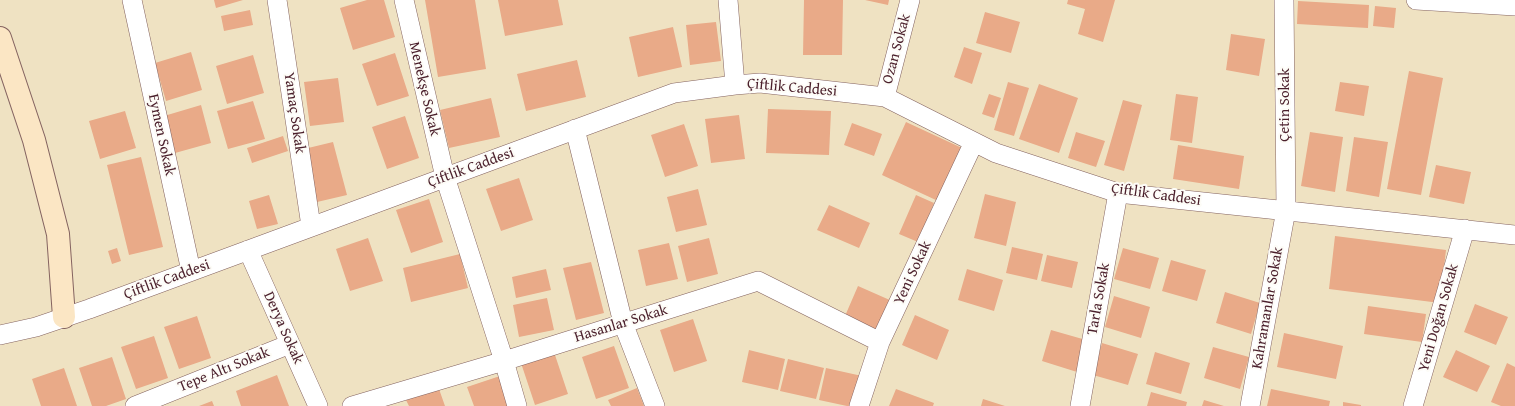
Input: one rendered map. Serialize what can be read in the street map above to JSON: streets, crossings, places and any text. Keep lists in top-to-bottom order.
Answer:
{
  "streets": {
    "street": [
      "Ozan Sokak",
      "Çiftlik Caddesi",
      "Menekşe Sokak",
      "Çetin Sokak",
      "Yamaç Sokak",
      "Eymen Sokak",
      "Yeni Sokak",
      "Tarla Sokak",
      "Kahramanlar Sokak",
      "Yeni Doğan Sokak",
      "Hasanlar Sokak",
      "Derya Sokak",
      "Tepe Altı Sokak"
    ]
  },
  "crossings": [
    ["Ozan Sokak", "Çiftlik Caddesi"],
    ["Çiftlik Caddesi", "Menekşe Sokak"],
    ["Çiftlik Caddesi", "Çetin Sokak"],
    ["Çiftlik Caddesi", "Yamaç Sokak"],
    ["Çiftlik Caddesi", "Eymen Sokak"],
    ["Çiftlik Caddesi", "Yeni Sokak"],
    ["Çiftlik Caddesi", "Tarla Sokak"],
    ["Çiftlik Caddesi", "Kahramanlar Sokak"],
    ["Çiftlik Caddesi", "Yeni Doğan Sokak"],
    ["Çiftlik Caddesi", "Derya Sokak"],
    ["Menekşe Sokak", "Hasanlar Sokak"],
    ["Çetin Sokak", "Kahramanlar Sokak"],
    ["Yeni Sokak", "Hasanlar Sokak"],
    ["Derya Sokak", "Tepe Altı Sokak"]
  ]
}
